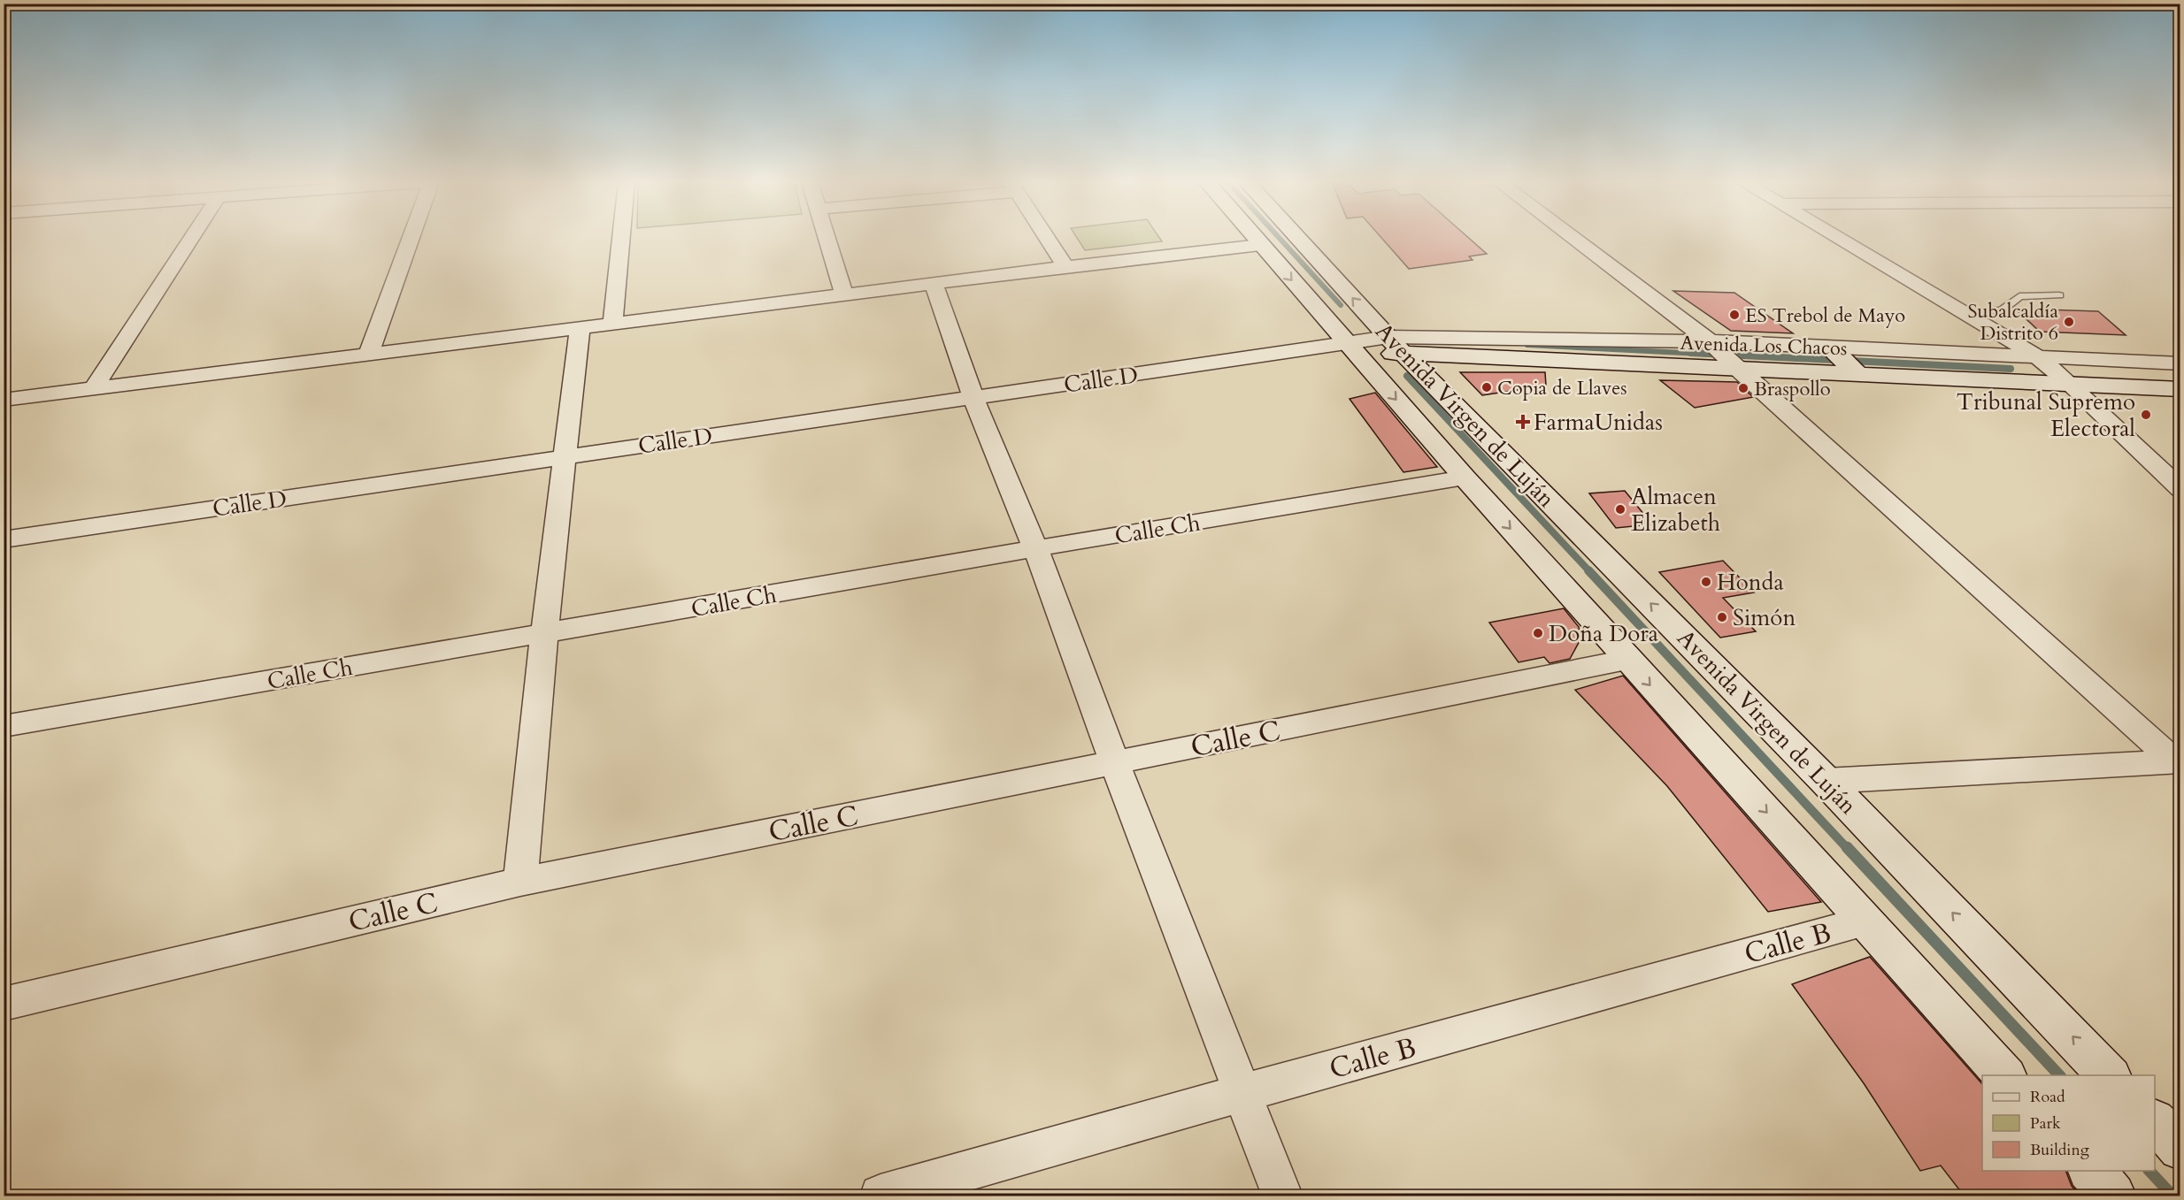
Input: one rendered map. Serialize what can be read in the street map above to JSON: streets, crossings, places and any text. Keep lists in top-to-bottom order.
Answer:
{
  "streets": {
    "main road": ["Avenida Los Chacos", "Avenida Virgen de Luján"],
    "street": [
      "Calle D",
      "Calle Ch",
      "Calle C",
      "Calle B"
    ]
  },
  "crossings": [
    ["Avenida Los Chacos", "Calle D"],
    ["Avenida Los Chacos", "Avenida Virgen de Luján"],
    ["Calle D", "Avenida Virgen de Luján"],
    ["Avenida Virgen de Luján", "Calle Ch"],
    ["Avenida Virgen de Luján", "Calle C"],
    ["Avenida Virgen de Luján", "Calle B"]
  ],
  "places": {
    "other": [
      "ES Trebol de Mayo",
      "Subalcaldía Distrito 6",
      "Copia de Llaves",
      "Braspollo",
      "Tribunal Supremo Electoral",
      "Almacen Elizabeth",
      "Honda",
      "Simón",
      "Doña Dora"
    ],
    "health": ["FarmaUnidas"]
  },
  "legend": ["Road", "Park", "Building"]
}
